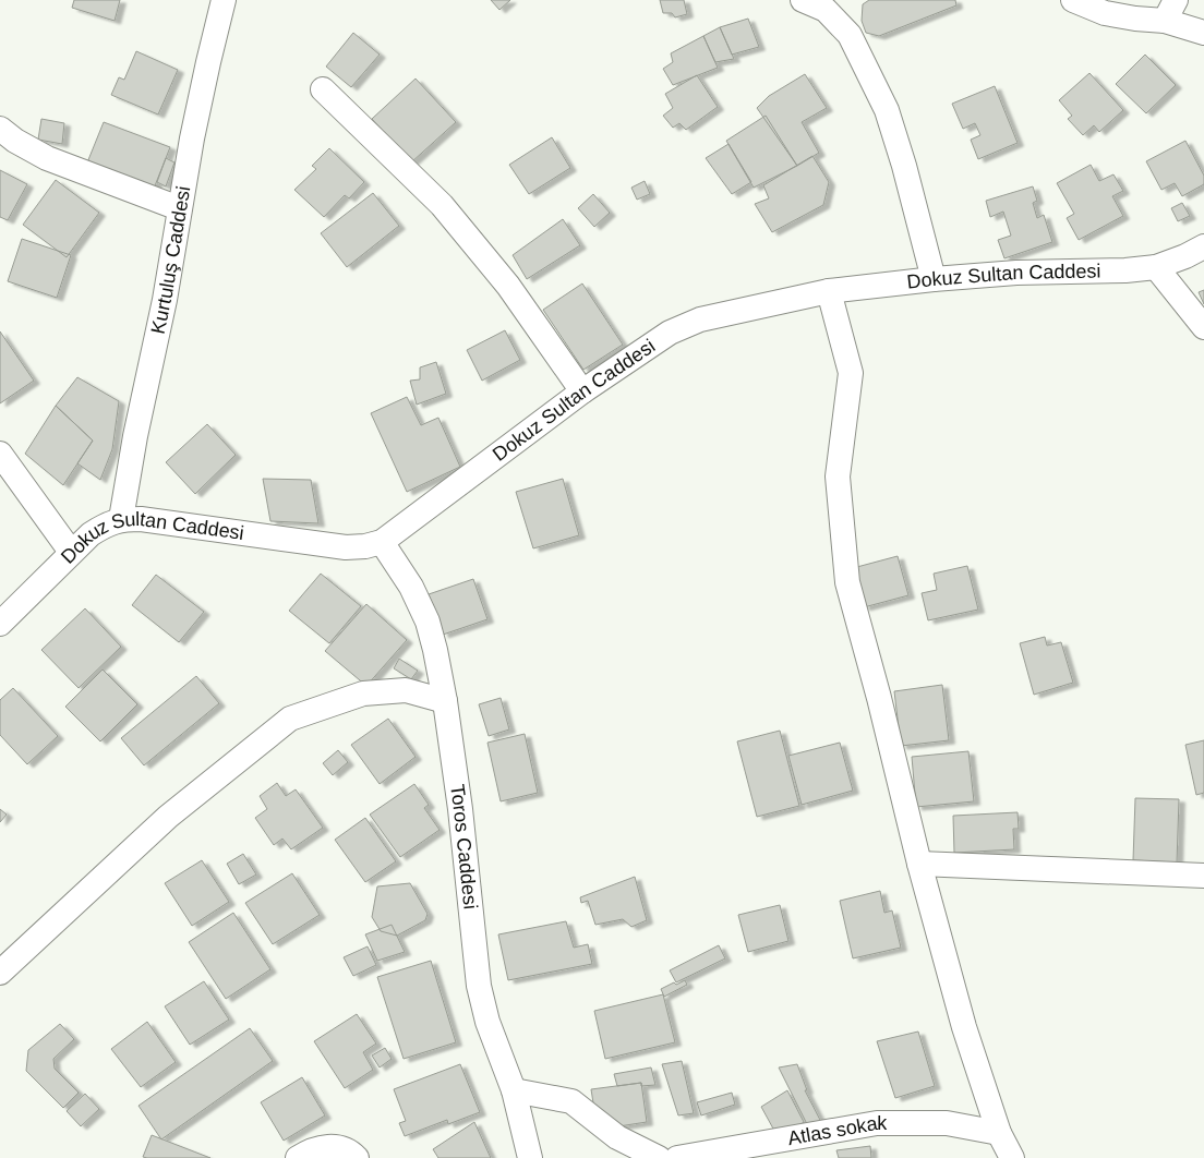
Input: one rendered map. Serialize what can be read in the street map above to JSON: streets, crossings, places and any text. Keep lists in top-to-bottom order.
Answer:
{
  "streets": {
    "street": [
      "Kurtuluş Caddesi",
      "Dokuz Sultan Caddesi",
      "Toros Caddesi",
      "Atlas sokak"
    ]
  },
  "crossings": [
    ["Kurtuluş Caddesi", "Dokuz Sultan Caddesi"],
    ["Dokuz Sultan Caddesi", "Toros Caddesi"]
  ]
}
